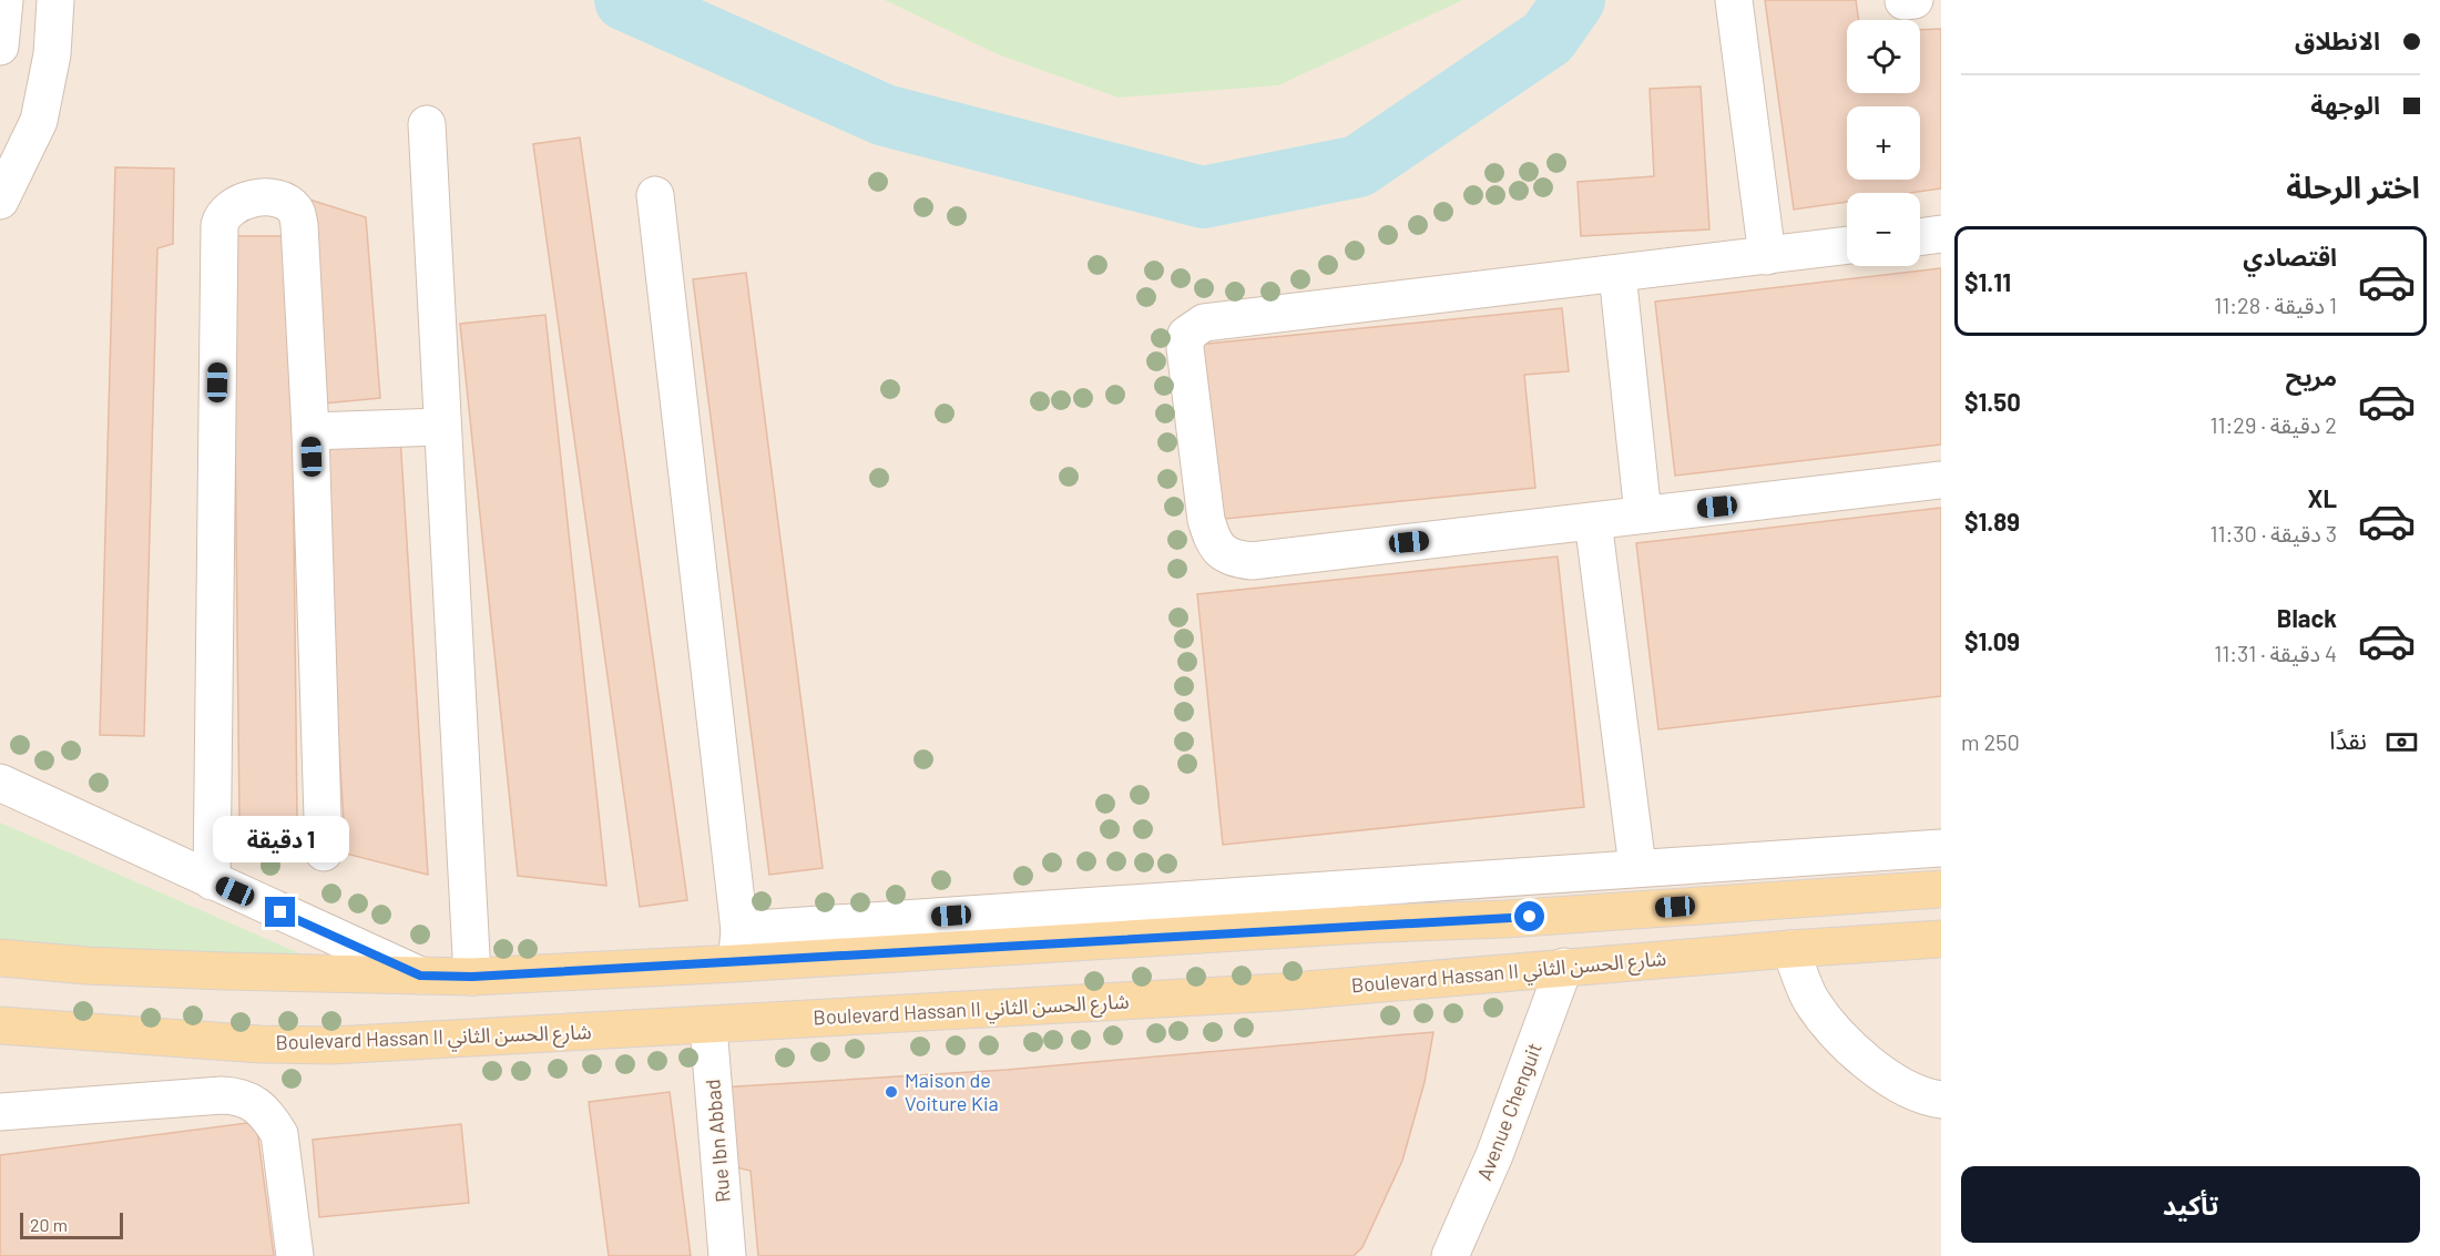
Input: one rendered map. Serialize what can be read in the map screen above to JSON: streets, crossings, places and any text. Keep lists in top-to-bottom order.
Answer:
{
  "streets": {
    "main road": ["Boulevard Hassan II شارع الحسن الثاني"],
    "street": ["Avenue Chenguit", "Rue Ibn Abbad"]
  },
  "crossings": [
    ["Boulevard Hassan II شارع الحسن الثاني", "Avenue Chenguit"],
    ["Boulevard Hassan II شارع الحسن الثاني", "Rue Ibn Abbad"]
  ],
  "places": ["Maison de Voiture Kia"],
  "scale_bar": "20 m",
  "page": {
    "banner": ["الانطلاق", "الوجهة"],
    "map_buttons": ["+", "−"],
    "heading": "اختر الرحلة",
    "list": [
      {
        "name": "اقتصادي",
        "note": "1 دقيقة · 11:28",
        "value": "$1.11"
      },
      {
        "name": "مريح",
        "note": "2 دقيقة · 11:29",
        "value": "$1.50"
      },
      {
        "name": "XL",
        "note": "3 دقيقة · 11:30",
        "value": "$1.89"
      },
      {
        "name": "Black",
        "note": "4 دقيقة · 11:31",
        "value": "$1.09"
      }
    ],
    "pay": ["نقدًا", "250 m"],
    "bubble": "1 دقيقة",
    "buttons": "تأكيد",
    "scale": "20 m"
  }
}
